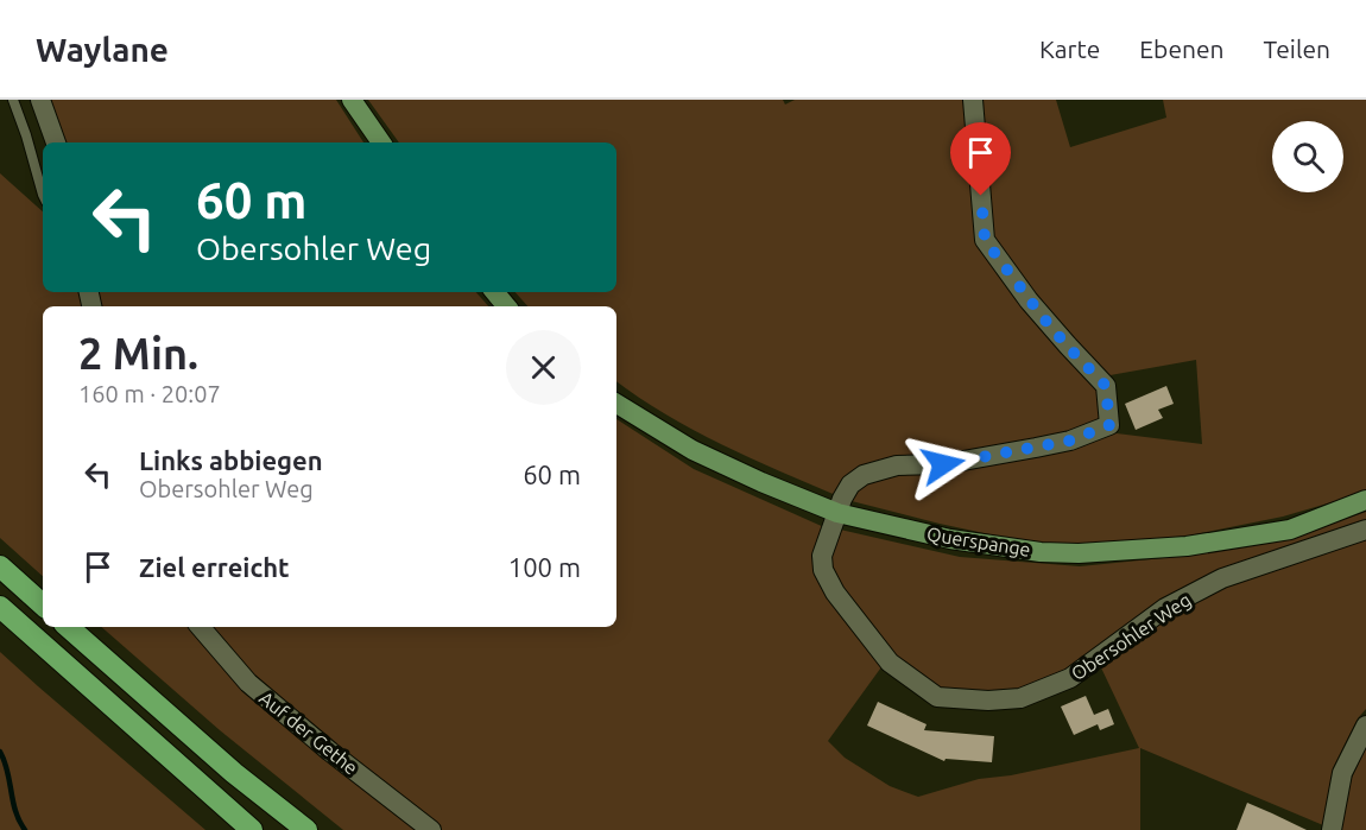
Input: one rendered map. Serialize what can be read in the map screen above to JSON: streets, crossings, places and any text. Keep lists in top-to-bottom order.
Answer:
{
  "streets": {
    "main road": ["Querspange"],
    "street": ["Obersohler Weg", "Auf der Gethe"]
  },
  "crossings": [
    ["Querspange", "Obersohler Weg"]
  ],
  "page": {
    "header": "Waylane",
    "nav": ["Karte", "Ebenen", "Teilen"],
    "turn": ["60 m", "Obersohler Weg"],
    "heading": ["2 Min.", "160 m · 20:07"],
    "list": [
      {
        "name": "Links abbiegen",
        "note": "Obersohler Weg",
        "value": "60 m"
      },
      {
        "name": "Ziel erreicht",
        "value": "100 m"
      }
    ]
  }
}
